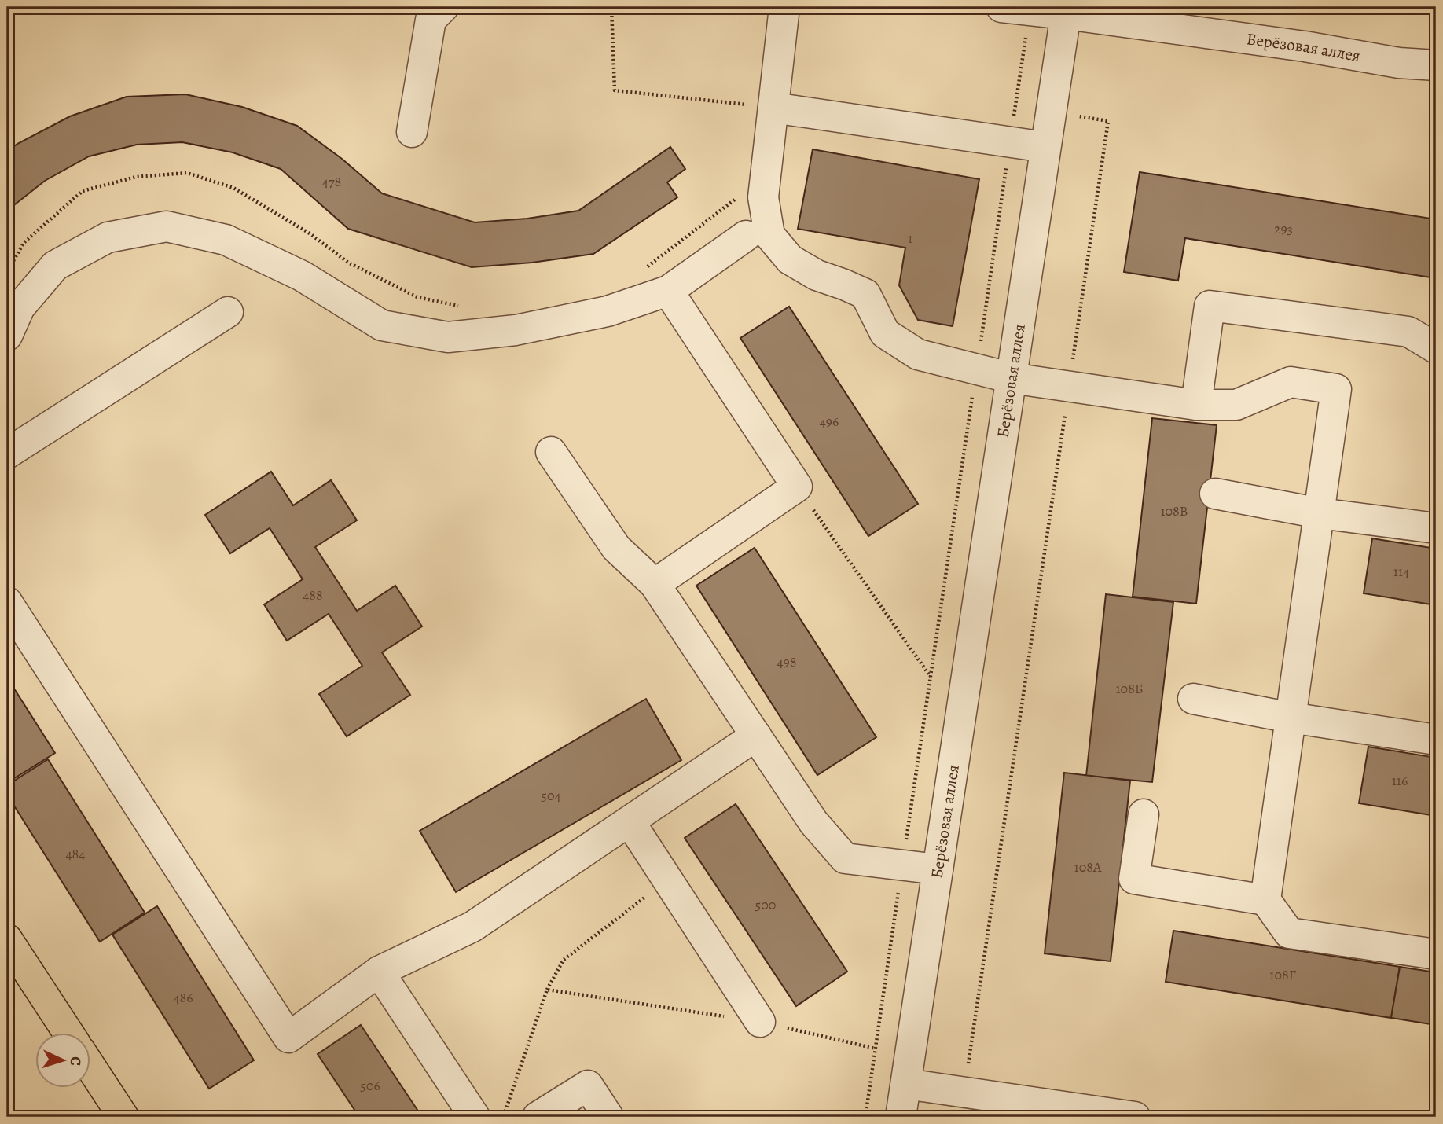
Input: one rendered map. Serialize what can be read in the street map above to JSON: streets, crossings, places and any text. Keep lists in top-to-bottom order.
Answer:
{
  "streets": {
    "street": ["Берёзовая аллея"]
  },
  "house_numbers": [
    "478",
    "293",
    "1",
    "496",
    "108В",
    "114",
    "488",
    "498",
    "108Б",
    "116",
    "504",
    "484",
    "108А",
    "500",
    "108Г",
    "486",
    "506"
  ],
  "north": "right"
}
